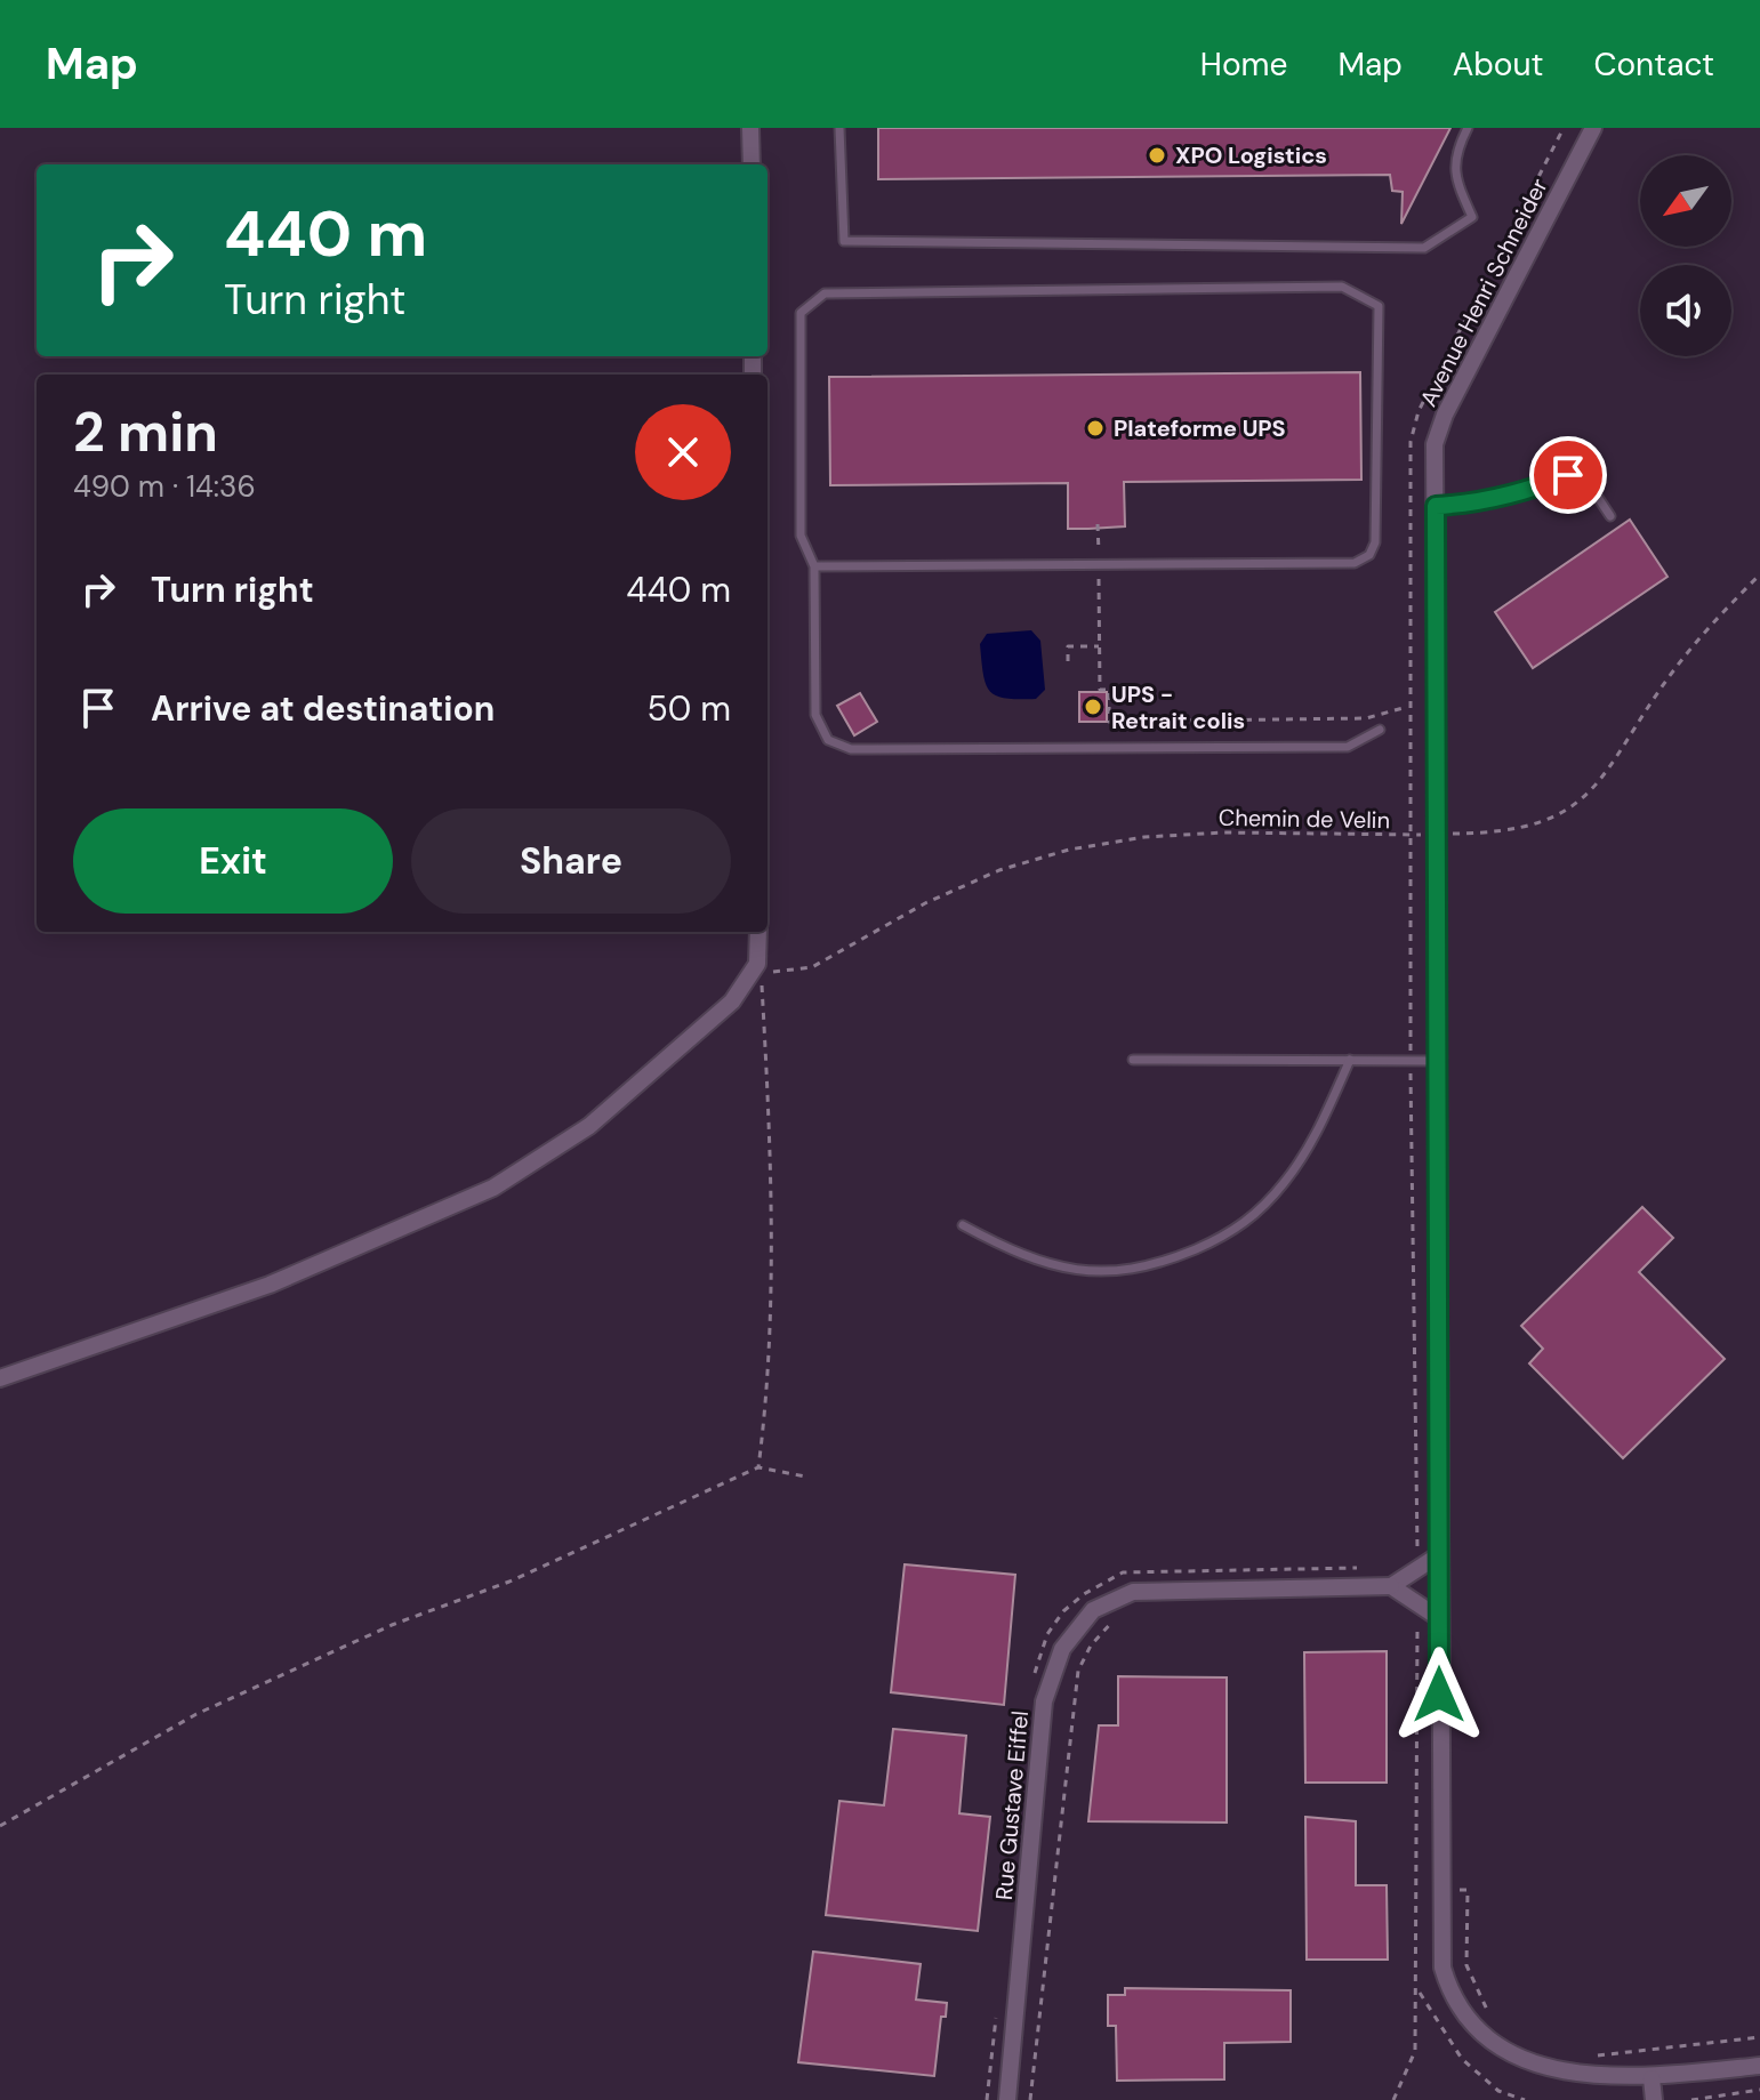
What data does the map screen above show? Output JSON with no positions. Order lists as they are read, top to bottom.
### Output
{
  "streets": {
    "street": ["Avenue Henri Schneider", "Rue Gustave Eiffel"],
    "path": ["Chemin de Velin"]
  },
  "crossings": [
    ["Avenue Henri Schneider", "Chemin de Velin"]
  ],
  "places": ["XPO Logistics", "Plateforme UPS", "UPS - Retrait colis"],
  "north": "bottom left",
  "page": {
    "header": "Map",
    "nav": [
      "Home",
      "Map",
      "About",
      "Contact"
    ],
    "turn": ["440 m", "Turn right"],
    "heading": ["2 min", "490 m · 14:36"],
    "list": [
      {
        "name": "Turn right",
        "value": "440 m"
      },
      {
        "name": "Arrive at destination",
        "value": "50 m"
      }
    ],
    "buttons": ["Exit", "Share"]
  }
}
